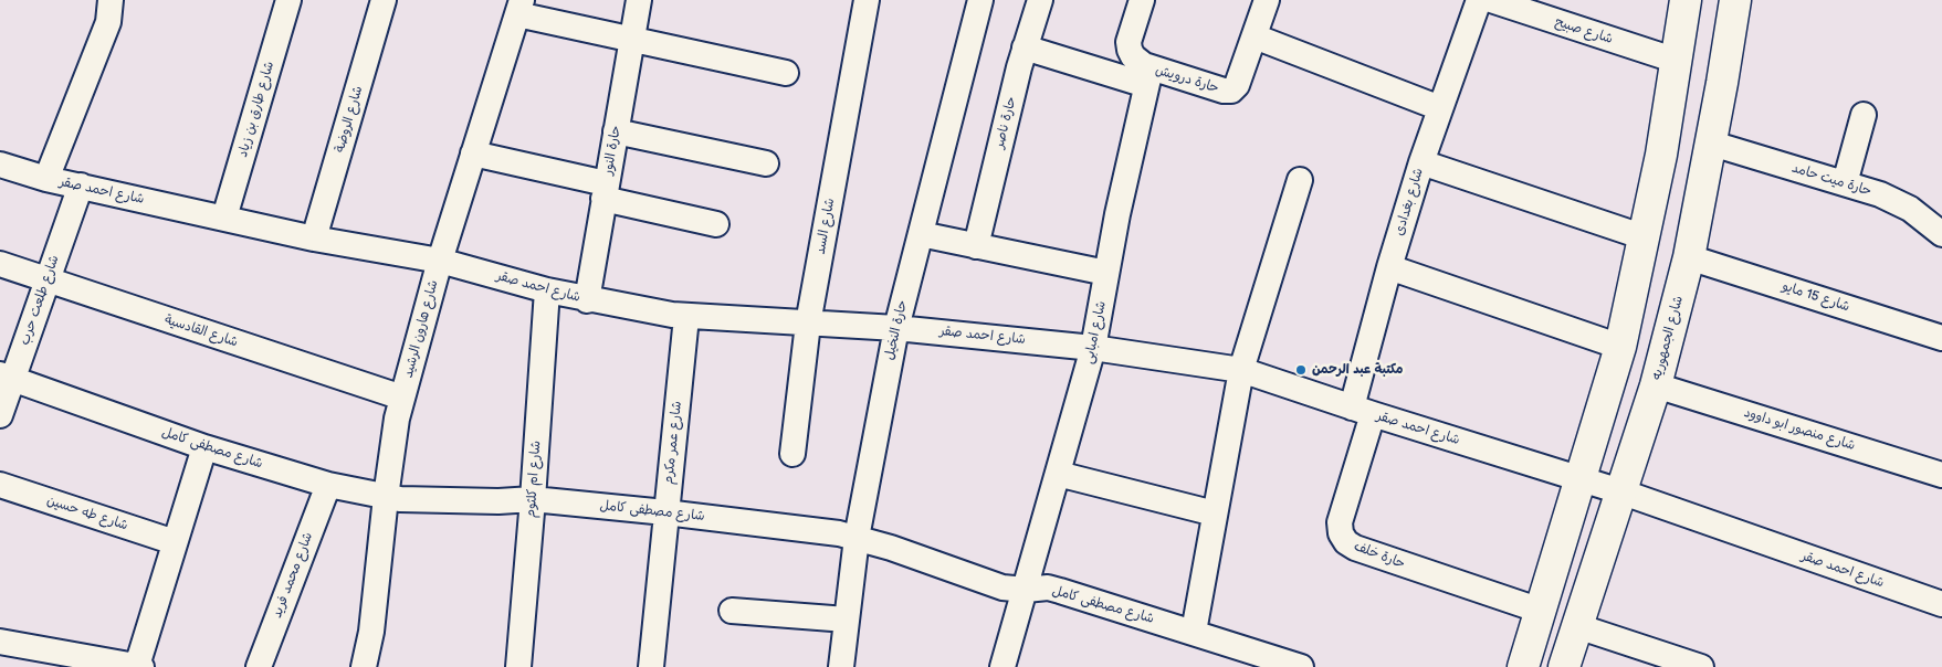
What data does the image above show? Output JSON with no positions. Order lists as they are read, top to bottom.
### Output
{
  "streets": {
    "main road": ["شارع الجمهوريه"],
    "street": [
      "شارع صبيح",
      "حارة درويش",
      "شارع طارق بن زياد",
      "شارع الروضة",
      "حارة ناصر",
      "حارة النور",
      "حارة ميت حامد",
      "شارع احمد صقر",
      "شارع بغدادى",
      "شارع السد",
      "شارع 15 مايو",
      "شارع طلعت حرب",
      "شارع هارون الرشيد",
      "حارة النخيل",
      "شارع القادسية",
      "شارع امبابى",
      "شارع منصور ابو داوود",
      "شارع عمر مكرم",
      "شارع مصطفى كامل",
      "شارع ام كلثوم",
      "شارع طه حسين",
      "حارة خلف",
      "شارع محمد فريد"
    ]
  },
  "crossings": [
    ["حارة درويش", "شارع امبابى"],
    ["شارع طارق بن زياد", "شارع احمد صقر"],
    ["شارع الروضة", "شارع احمد صقر"],
    ["حارة النور", "شارع احمد صقر"],
    ["حارة ميت حامد", "شارع الجمهوريه"],
    ["شارع احمد صقر", "شارع بغدادى"],
    ["شارع احمد صقر", "شارع السد"],
    ["شارع احمد صقر", "شارع طلعت حرب"],
    ["شارع احمد صقر", "شارع هارون الرشيد"],
    ["شارع احمد صقر", "حارة النخيل"],
    ["شارع احمد صقر", "شارع امبابى"],
    ["شارع احمد صقر", "شارع الجمهوريه"],
    ["شارع احمد صقر", "شارع عمر مكرم"],
    ["شارع احمد صقر", "شارع ام كلثوم"],
    ["شارع احمد صقر", "حارة خلف"],
    ["شارع بغدادى", "حارة خلف"],
    ["شارع 15 مايو", "شارع الجمهوريه"],
    ["شارع طلعت حرب", "شارع القادسية"],
    ["شارع طلعت حرب", "شارع مصطفى كامل"],
    ["شارع هارون الرشيد", "شارع القادسية"],
    ["شارع هارون الرشيد", "شارع مصطفى كامل"],
    ["حارة النخيل", "شارع مصطفى كامل"],
    ["شارع امبابى", "شارع مصطفى كامل"],
    ["شارع الجمهوريه", "شارع منصور ابو داوود"],
    ["شارع عمر مكرم", "شارع مصطفى كامل"],
    ["شارع مصطفى كامل", "شارع ام كلثوم"],
    ["شارع مصطفى كامل", "شارع محمد فريد"]
  ],
  "places": ["مكتبة عبد الرحمن"]
}
